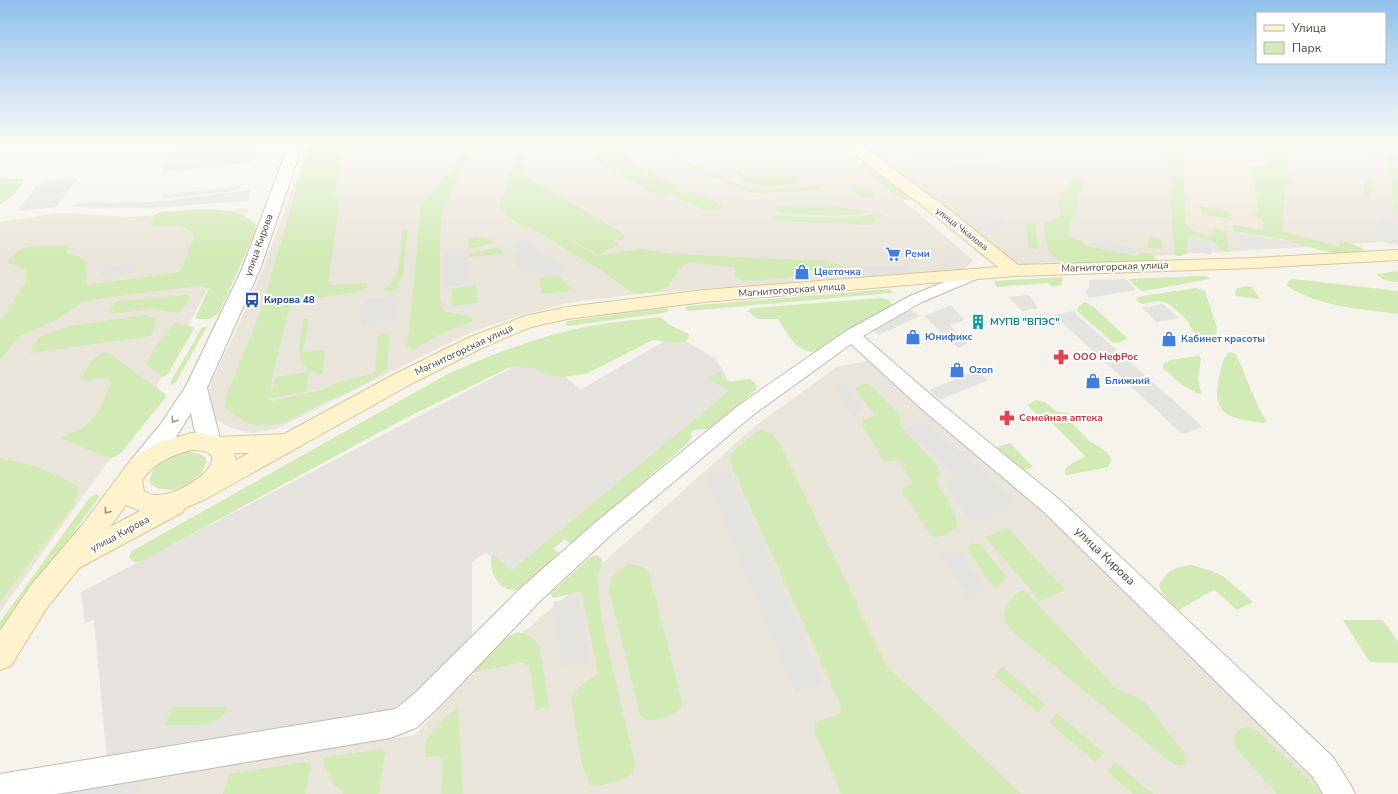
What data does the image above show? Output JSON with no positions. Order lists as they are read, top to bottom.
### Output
{
  "streets": {
    "main road": ["улица Чкалова", "улица Кирова", "Магнитогорская улица"]
  },
  "crossings": [
    ["улица Чкалова", "Магнитогорская улица"],
    ["улица Кирова", "Магнитогорская улица"]
  ],
  "places": {
    "supermarket": ["Реми"],
    "shop": [
      "Цветочка",
      "Юнификс",
      "Кабинет красоты",
      "Ozon",
      "Ближний"
    ],
    "bus stop": ["Кирова 48"],
    "building": ["МУПВ \"ВПЭС\""],
    "pharmacy": ["ООО НефРос", "Семейная аптека"]
  },
  "legend": ["Улица", "Парк"]
}
